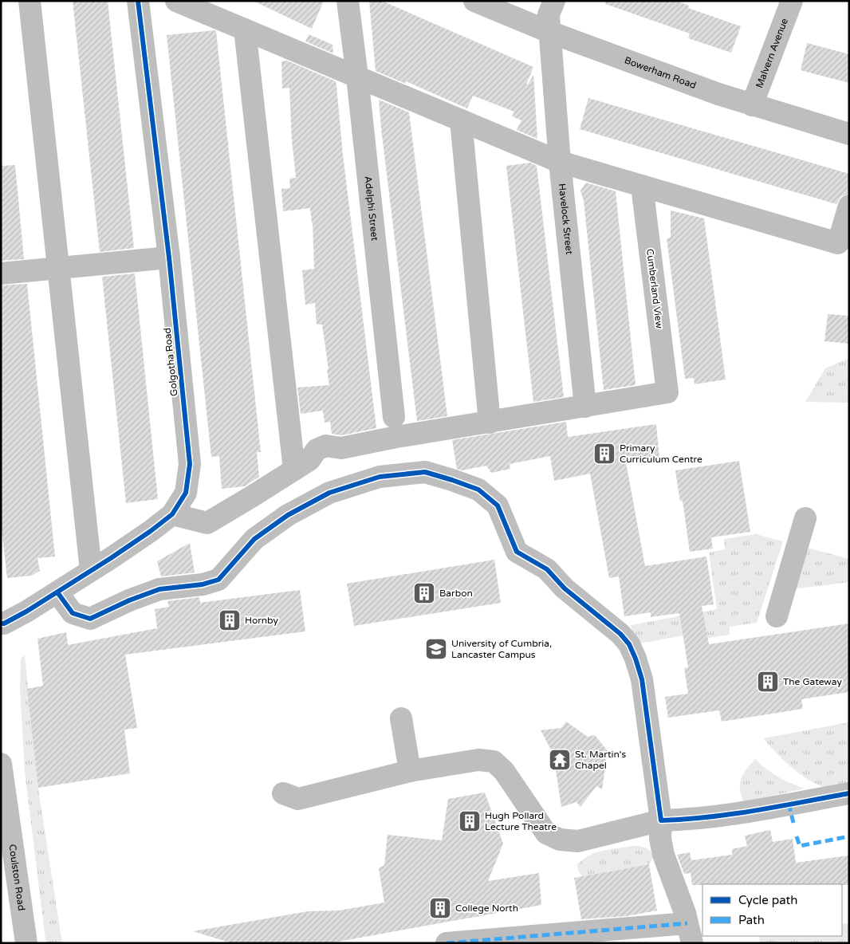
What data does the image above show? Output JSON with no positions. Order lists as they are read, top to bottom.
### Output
{
  "streets": {
    "street": [
      "Malvern Avenue",
      "Bowerham Road",
      "Adelphi Street",
      "Havelock Street",
      "Cumberland View",
      "Golgotha Road",
      "Coulston Road"
    ]
  },
  "crossings": [
    ["Malvern Avenue", "Bowerham Road"],
    ["Bowerham Road", "Havelock Street"],
    ["Havelock Street", "Cumberland View"]
  ],
  "places": {
    "building": [
      "Primary Curriculum Centre",
      "Barbon",
      "Hornby",
      "The Gateway",
      "Hugh Pollard Lecture Theatre",
      "College North"
    ],
    "school or university": ["University of Cumbria, Lancaster Campus"],
    "temple": ["St. Martin's Chapel"]
  },
  "legend": ["Cycle path", "Path"]
}
